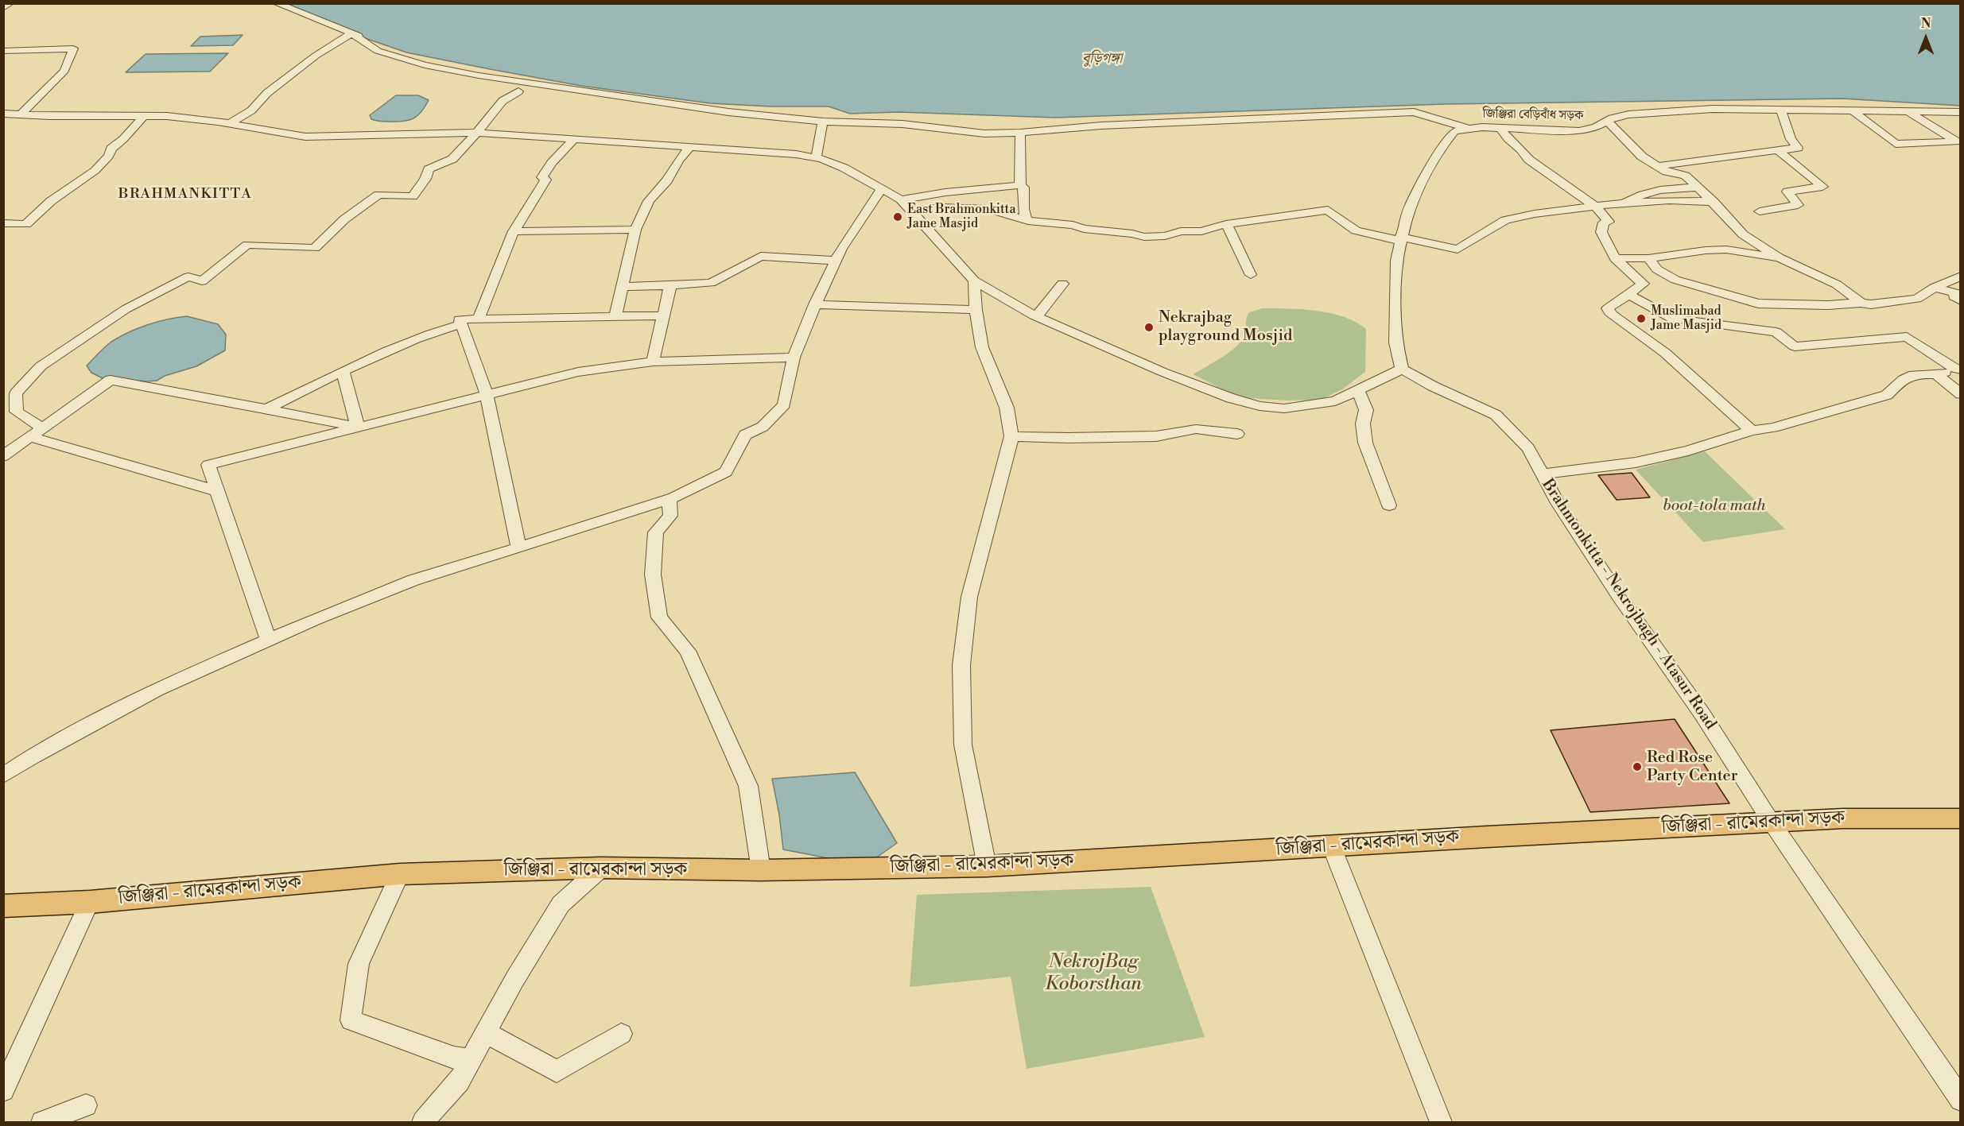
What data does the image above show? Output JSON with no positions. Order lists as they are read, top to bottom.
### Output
{
  "streets": {
    "main road": ["জিঞ্জিরা - রামেরকান্দা সড়ক"],
    "street": ["জিঞ্জিরা বেড়িবাঁধ সড়ক", "Brahmonkitta - Nekrojbagh - Atasur Road"]
  },
  "crossings": [
    ["জিঞ্জিরা বেড়িবাঁধ সড়ক", "Brahmonkitta - Nekrojbagh - Atasur Road"],
    ["Brahmonkitta - Nekrojbagh - Atasur Road", "জিঞ্জিরা - রামেরকান্দা সড়ক"]
  ],
  "districts": ["BRAHMANKITTA"],
  "water": ["বুড়িগঙ্গা"],
  "parks": ["boot-tola math", "NekrojBag Koborsthan"],
  "places": [
    "East Brahmonkitta Jame Masjid",
    "Muslimabad Jame Masjid",
    "Nekrajbag playground Mosjid",
    "Red Rose Party Center"
  ],
  "north": "top"
}
